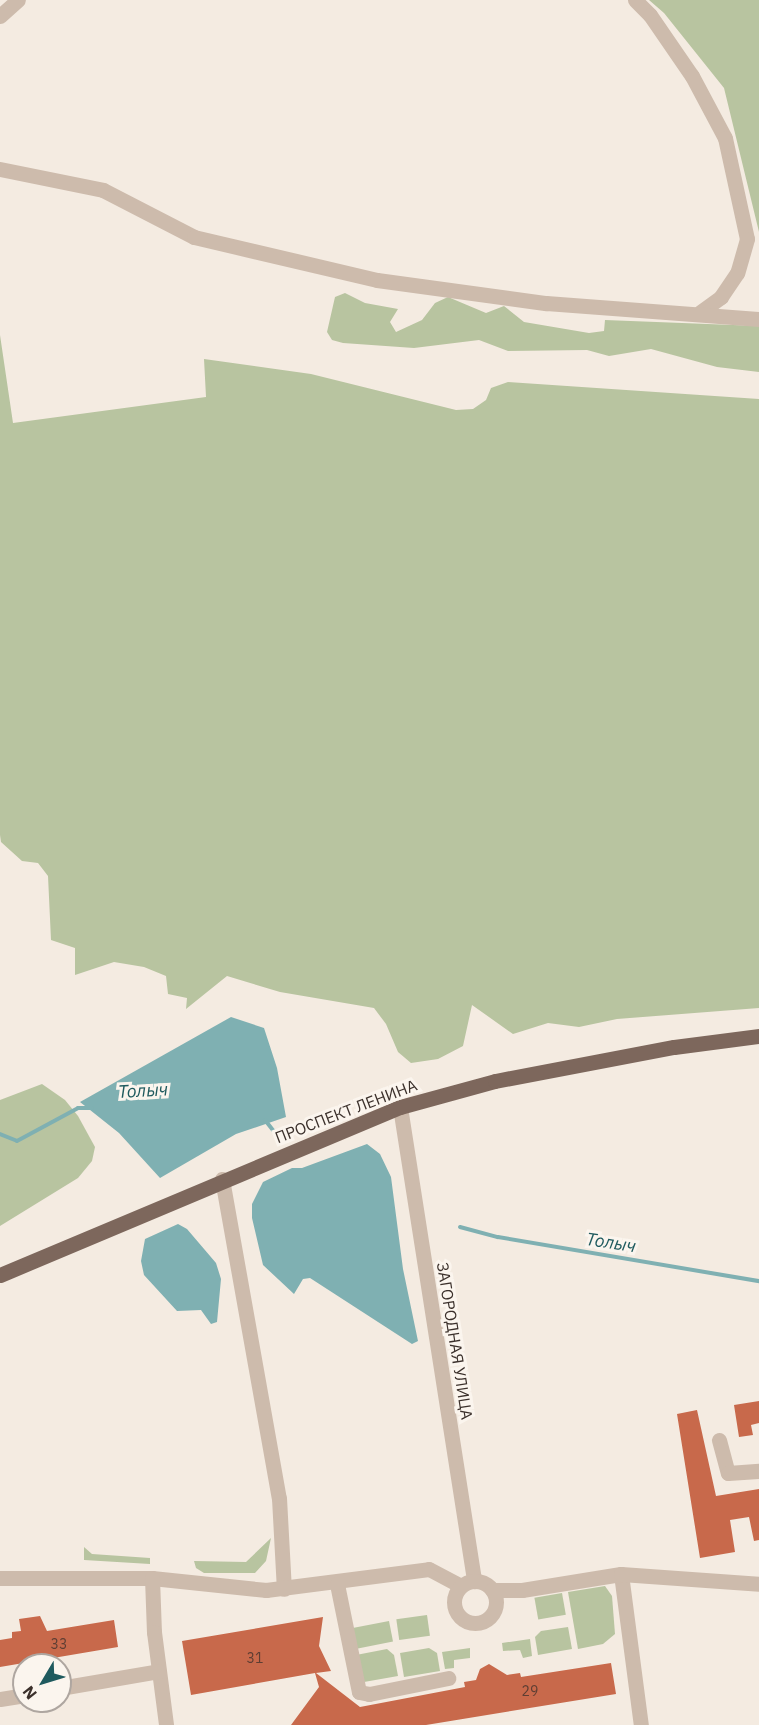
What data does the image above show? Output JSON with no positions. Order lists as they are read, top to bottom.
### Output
{
  "streets": {
    "main road": ["ПРОСПЕКТ ЛЕНИНА"],
    "street": ["ЗАГОРОДНАЯ УЛИЦА"]
  },
  "crossings": [
    ["ПРОСПЕКТ ЛЕНИНА", "ЗАГОРОДНАЯ УЛИЦА"]
  ],
  "water": ["Толыч"],
  "house_numbers": ["33", "31", "29"],
  "north": "bottom left"
}
